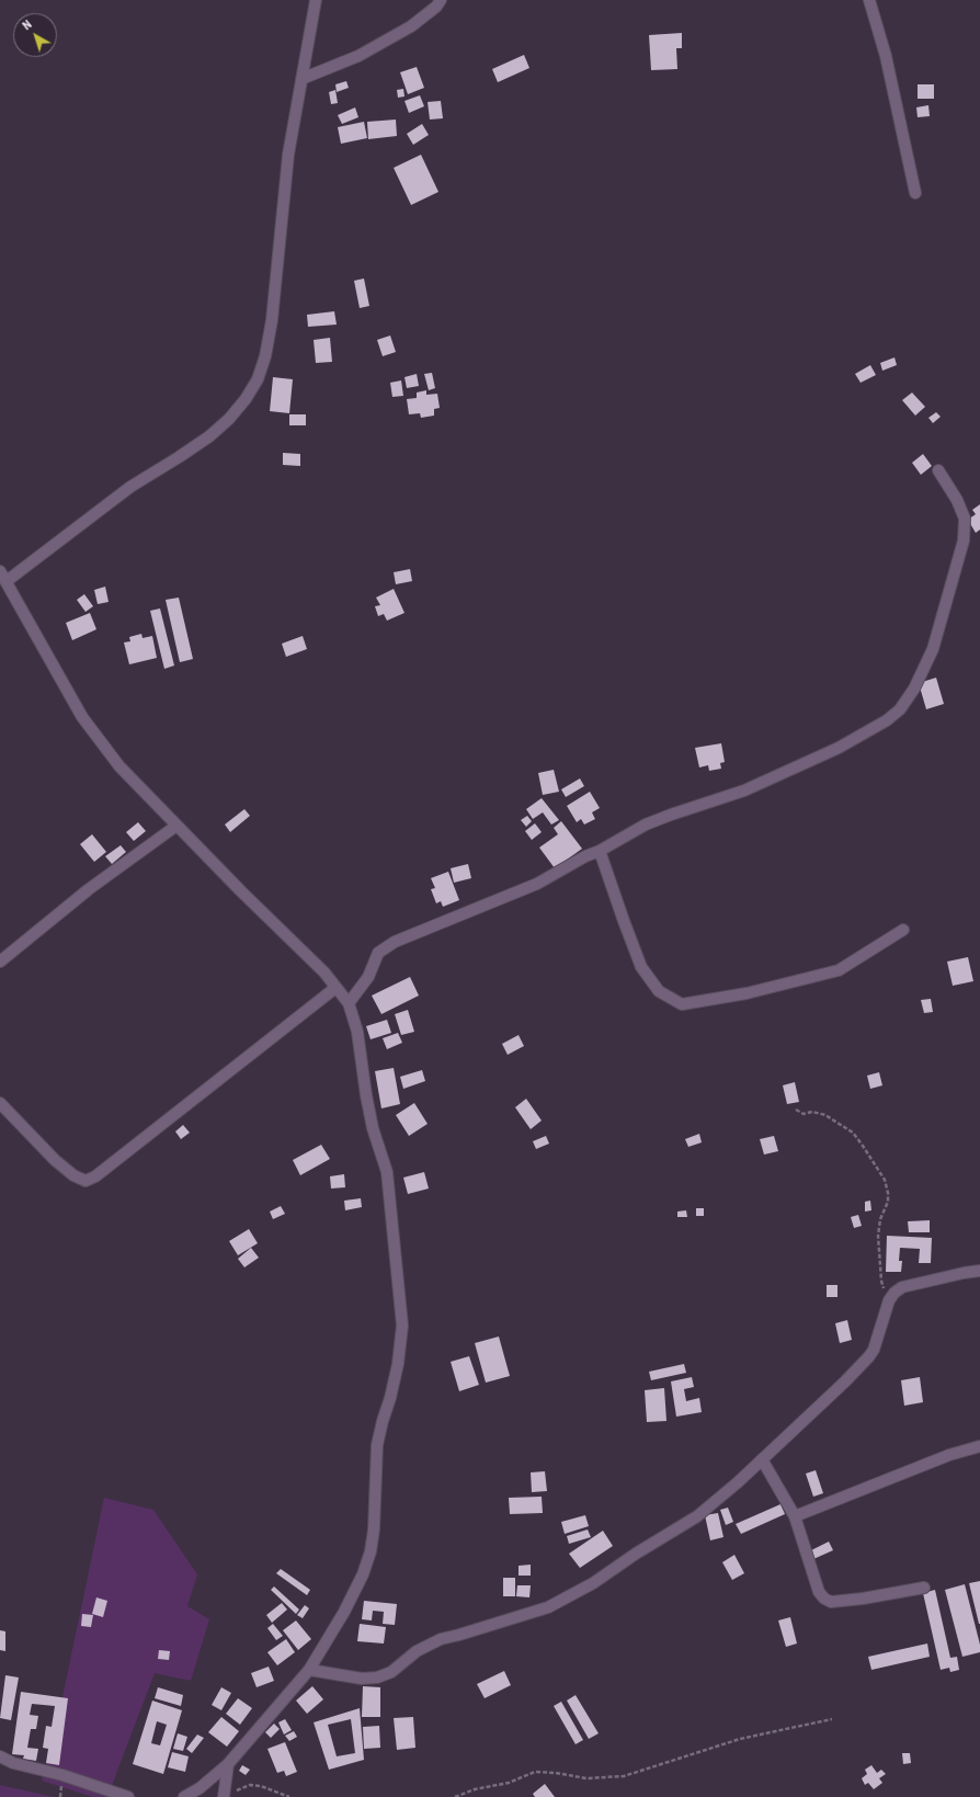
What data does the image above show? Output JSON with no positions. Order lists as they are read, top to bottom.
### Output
{
  "north": "top left"
}
